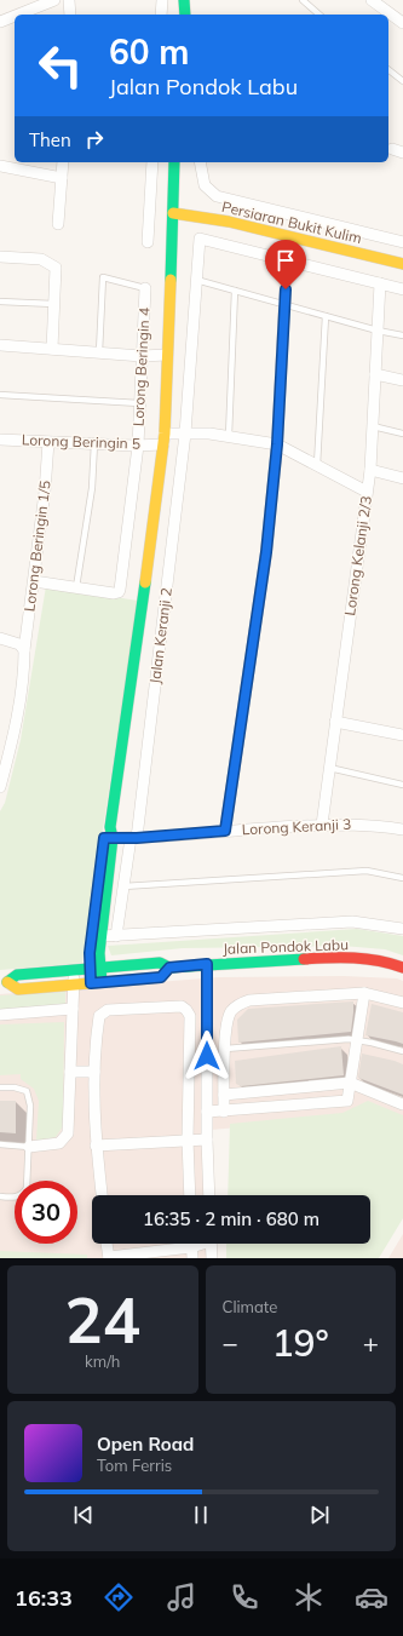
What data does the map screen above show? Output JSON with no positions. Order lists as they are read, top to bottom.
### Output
{
  "streets": {
    "street": [
      "Persiaran Bukit Kulim",
      "Lorong Beringin 4",
      "Lorong Beringin 5",
      "Lorong Beringin 1/5",
      "Lorong Kelanji 2/3",
      "Jalan Keranji 2",
      "Lorong Keranji 3",
      "Jalan Pondok Labu"
    ]
  },
  "crossings": [
    ["Lorong Beringin 4", "Lorong Beringin 5"],
    ["Lorong Beringin 5", "Lorong Beringin 1/5"],
    ["Lorong Beringin 5", "Lorong Kelanji 2/3"],
    ["Lorong Beringin 5", "Jalan Keranji 2"],
    ["Lorong Kelanji 2/3", "Lorong Keranji 3"],
    ["Jalan Keranji 2", "Lorong Keranji 3"]
  ],
  "page": {
    "turn": ["60 m", "Jalan Pondok Labu"],
    "then": "Then",
    "limit": "30",
    "trip": "16:35 · 2 min · 680 m",
    "tile": [
      ["24", "km/h"],
      "Climate"
    ],
    "heat": ["−", "19°", "+"],
    "song": ["Open Road", "Tom Ferris"],
    "tabs": "16:33"
  }
}
